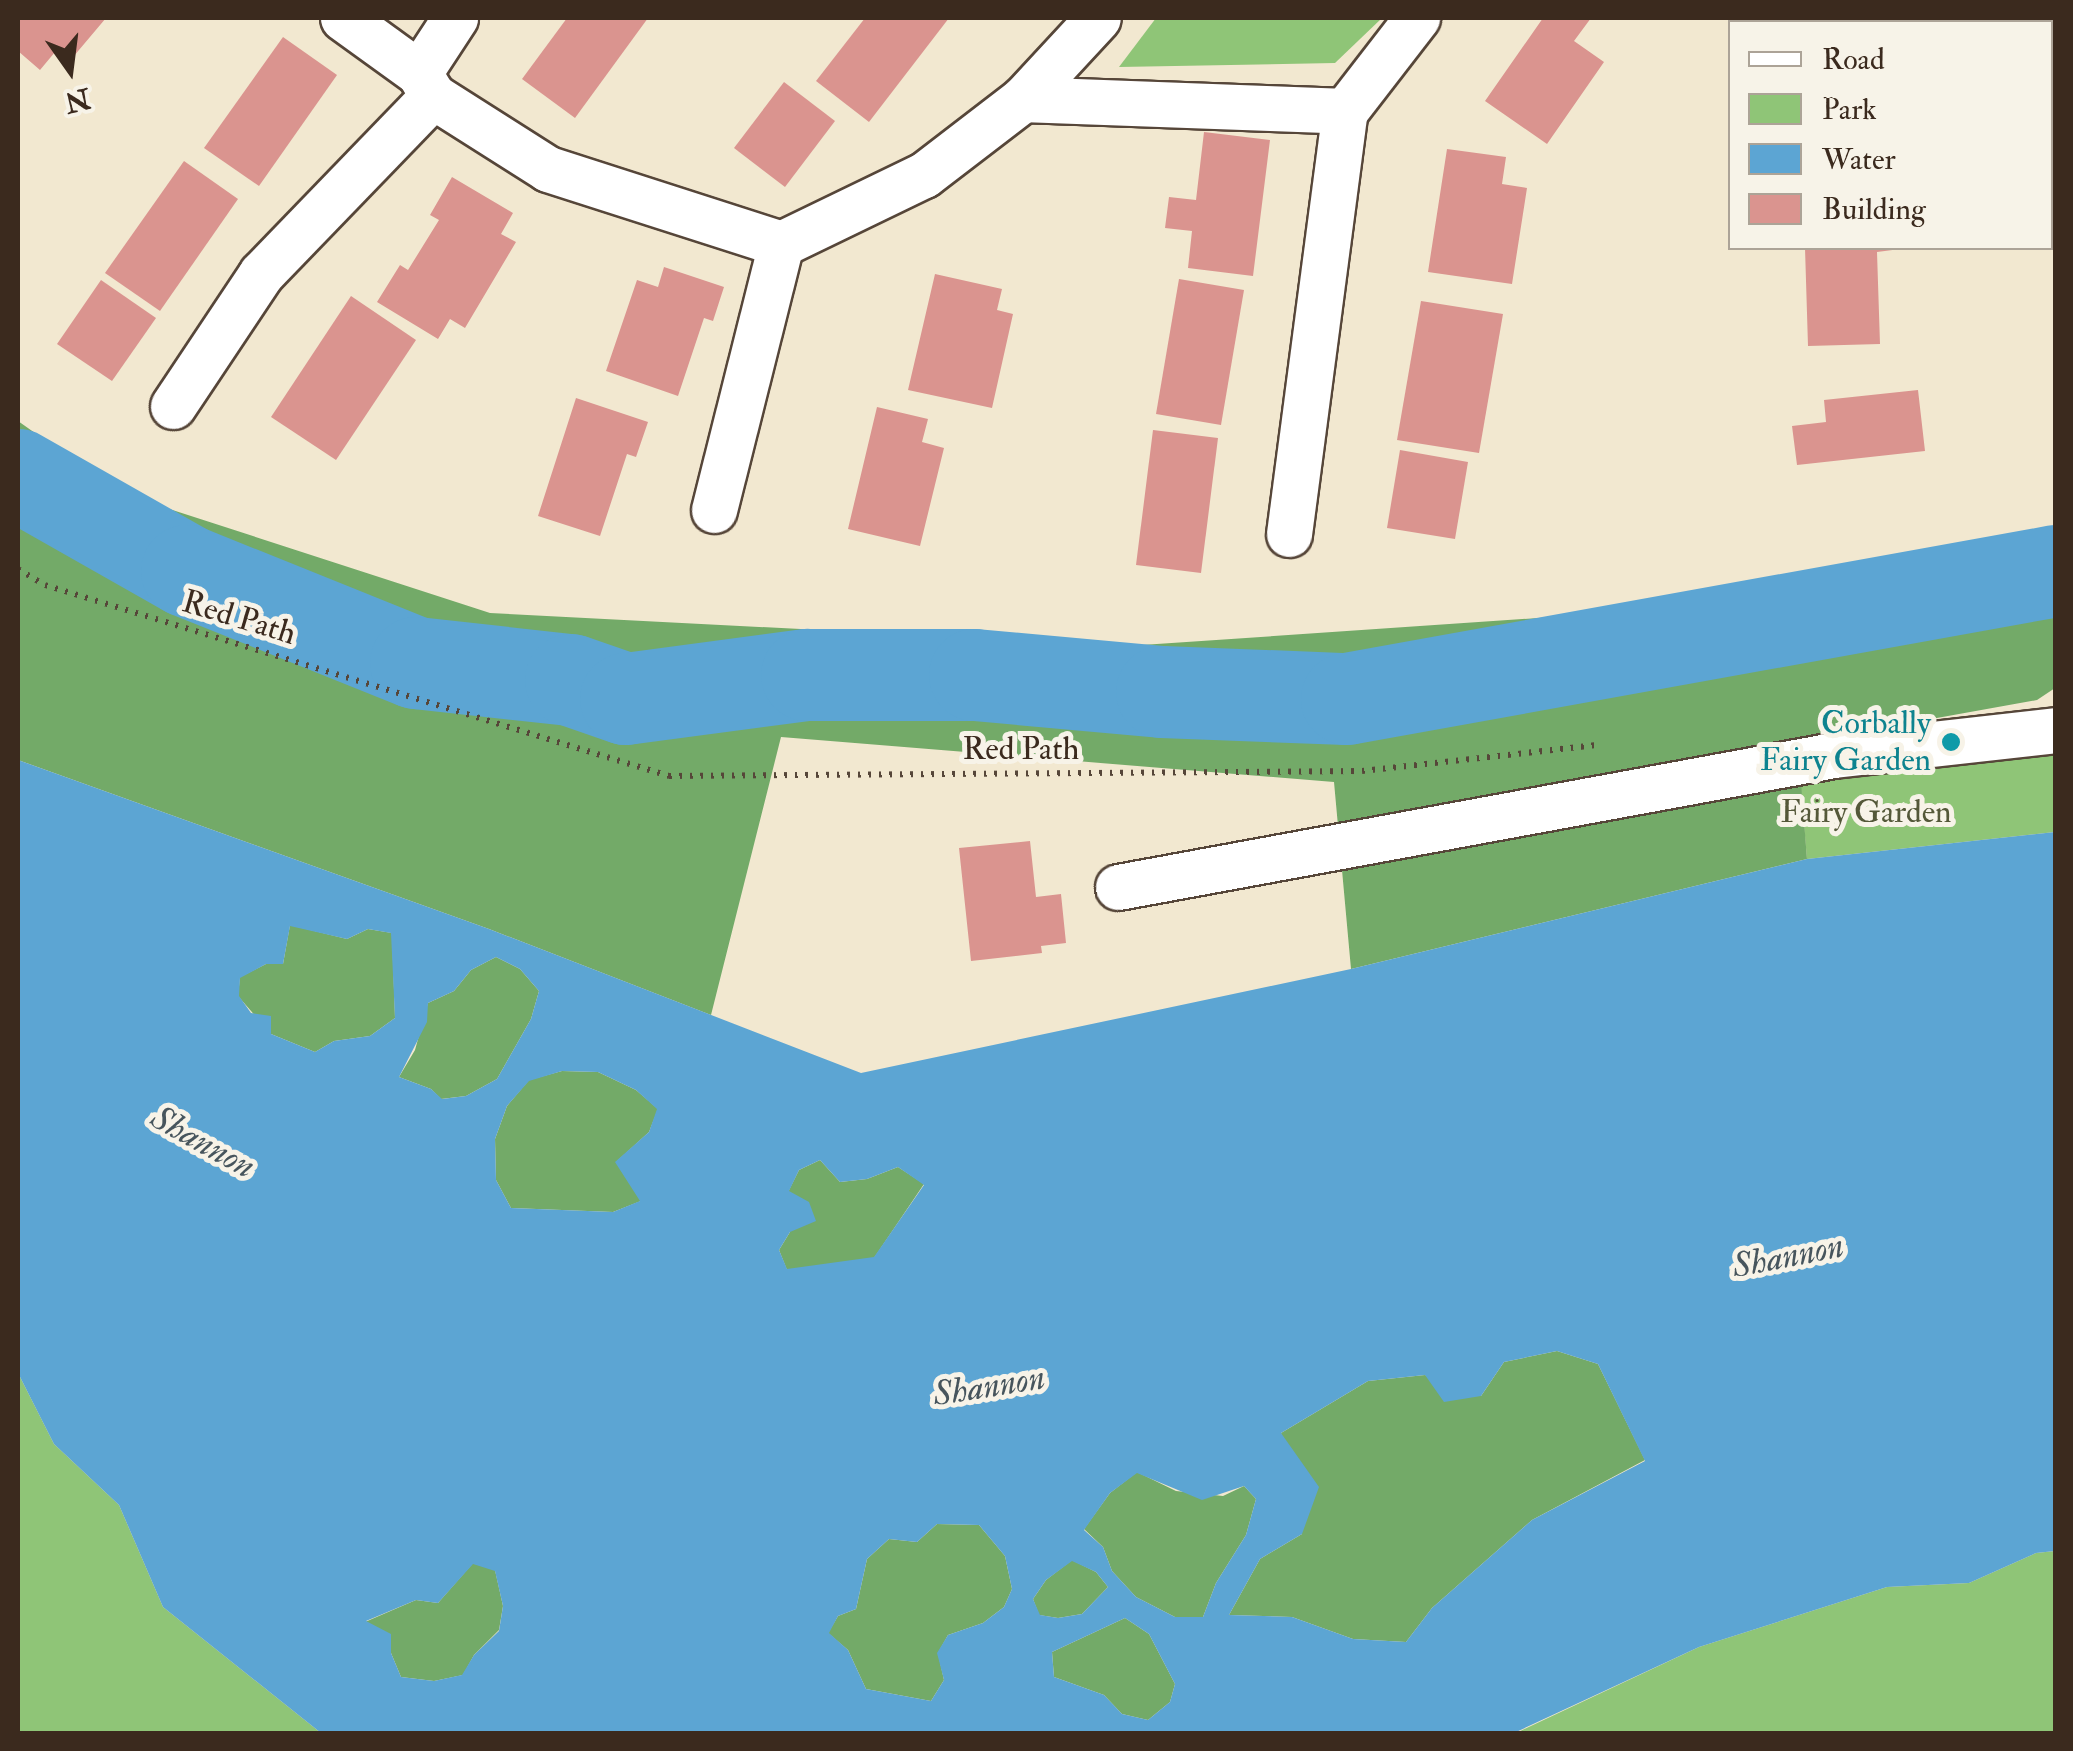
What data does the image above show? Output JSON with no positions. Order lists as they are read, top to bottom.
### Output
{
  "streets": {
    "path": ["Red Path"]
  },
  "water": ["Shannon"],
  "parks": ["Fairy Garden"],
  "places": ["Corbally Fairy Garden"],
  "legend": [
    "Road",
    "Park",
    "Water",
    "Building"
  ],
  "north": "bottom"
}
